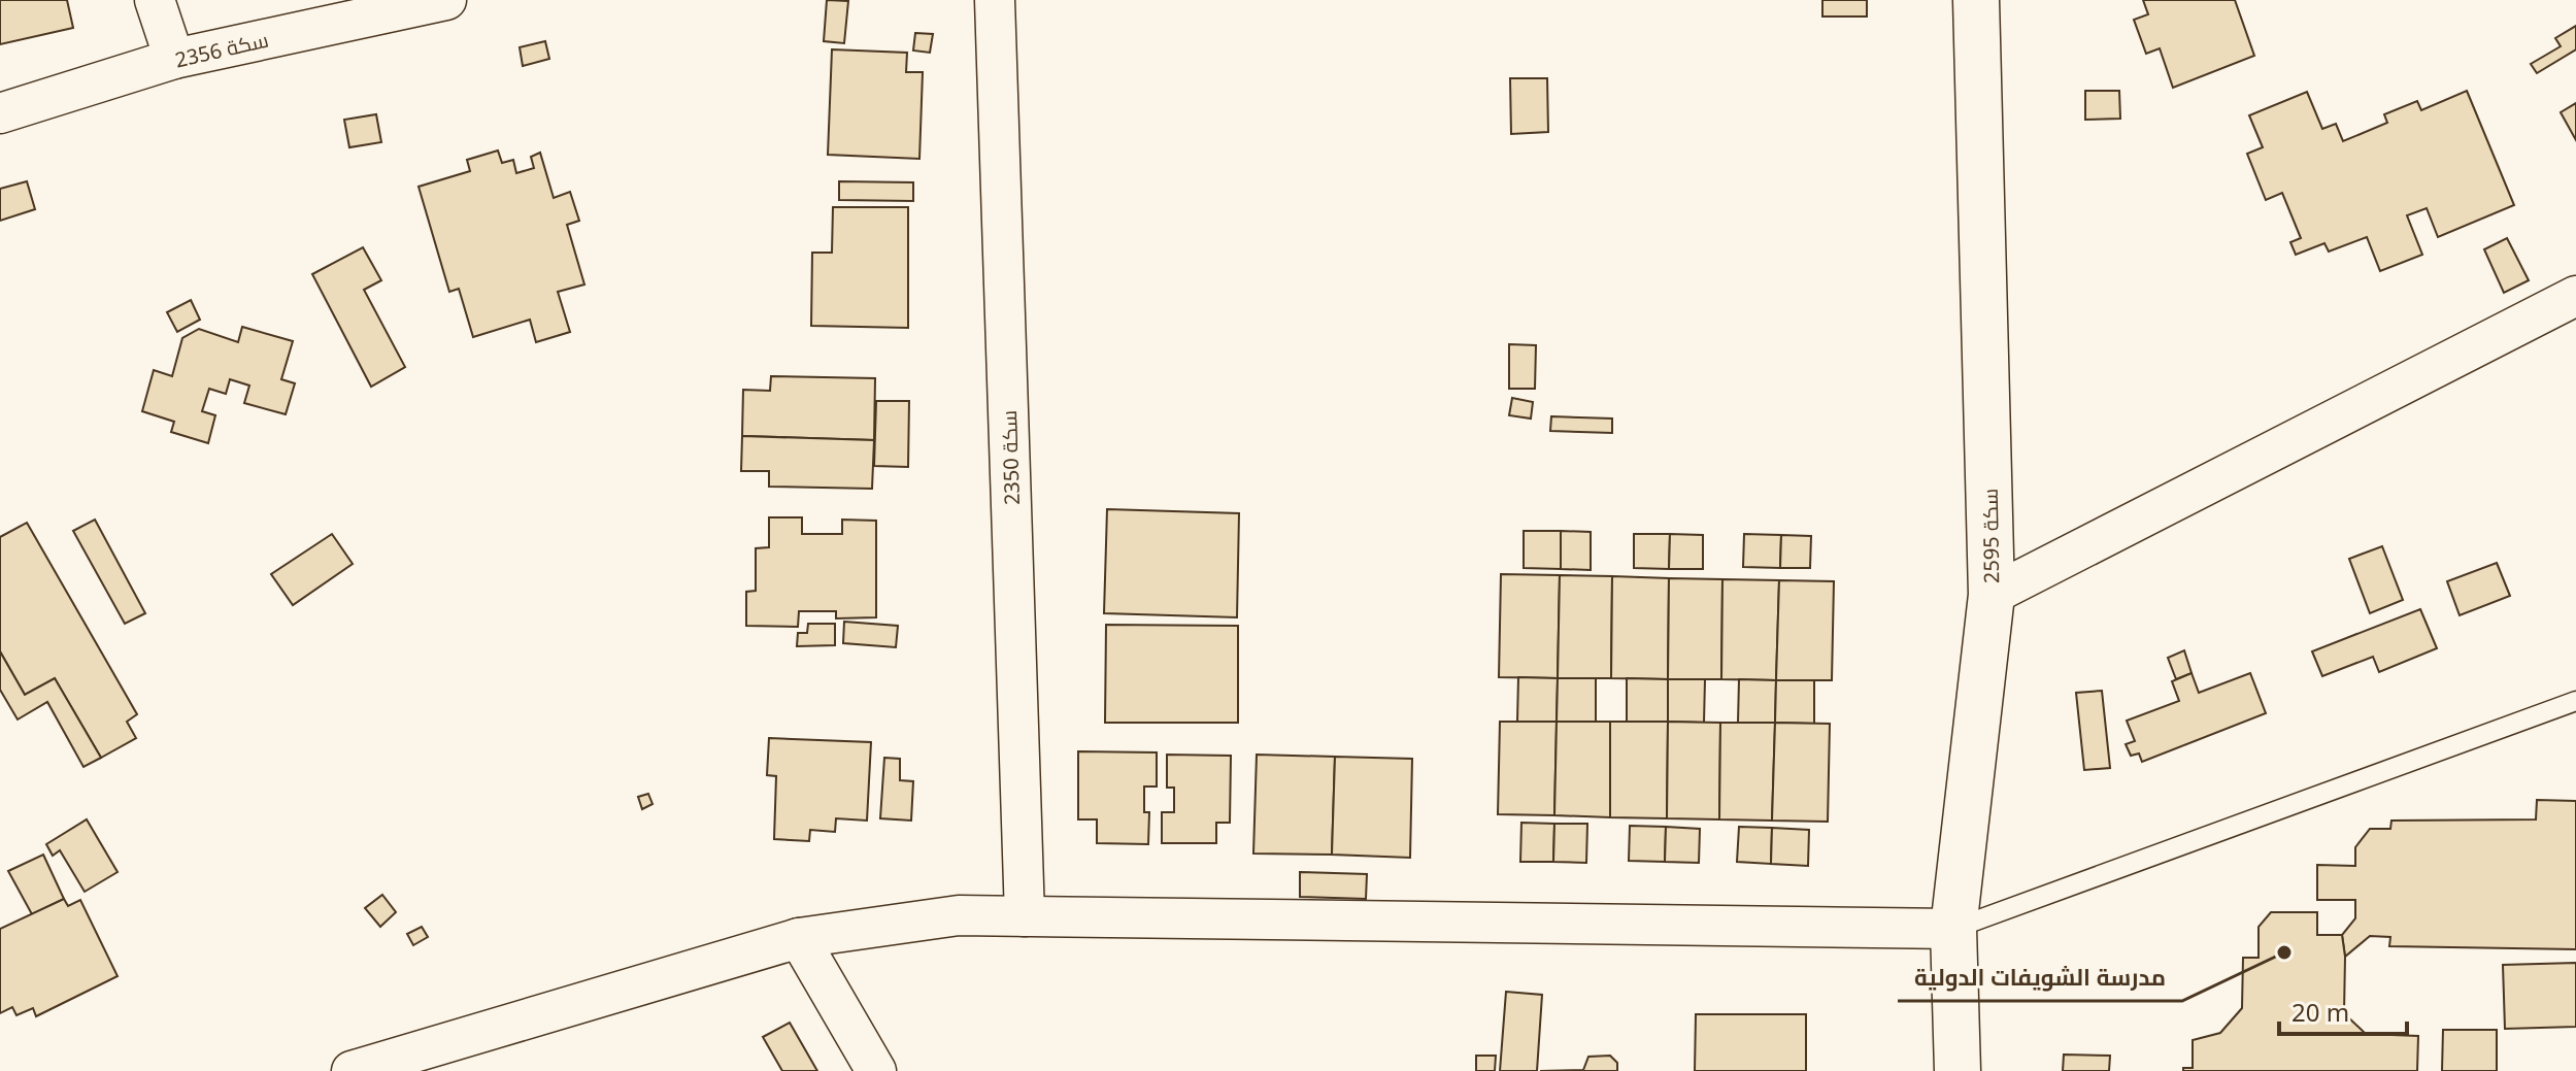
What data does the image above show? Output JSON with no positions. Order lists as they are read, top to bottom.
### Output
{
  "streets": {
    "street": ["سكة 2356", "سكة 2350", "سكة 2595"]
  },
  "places": ["مدرسة الشويفات الدولية"],
  "scale_bar": "20 m"
}
